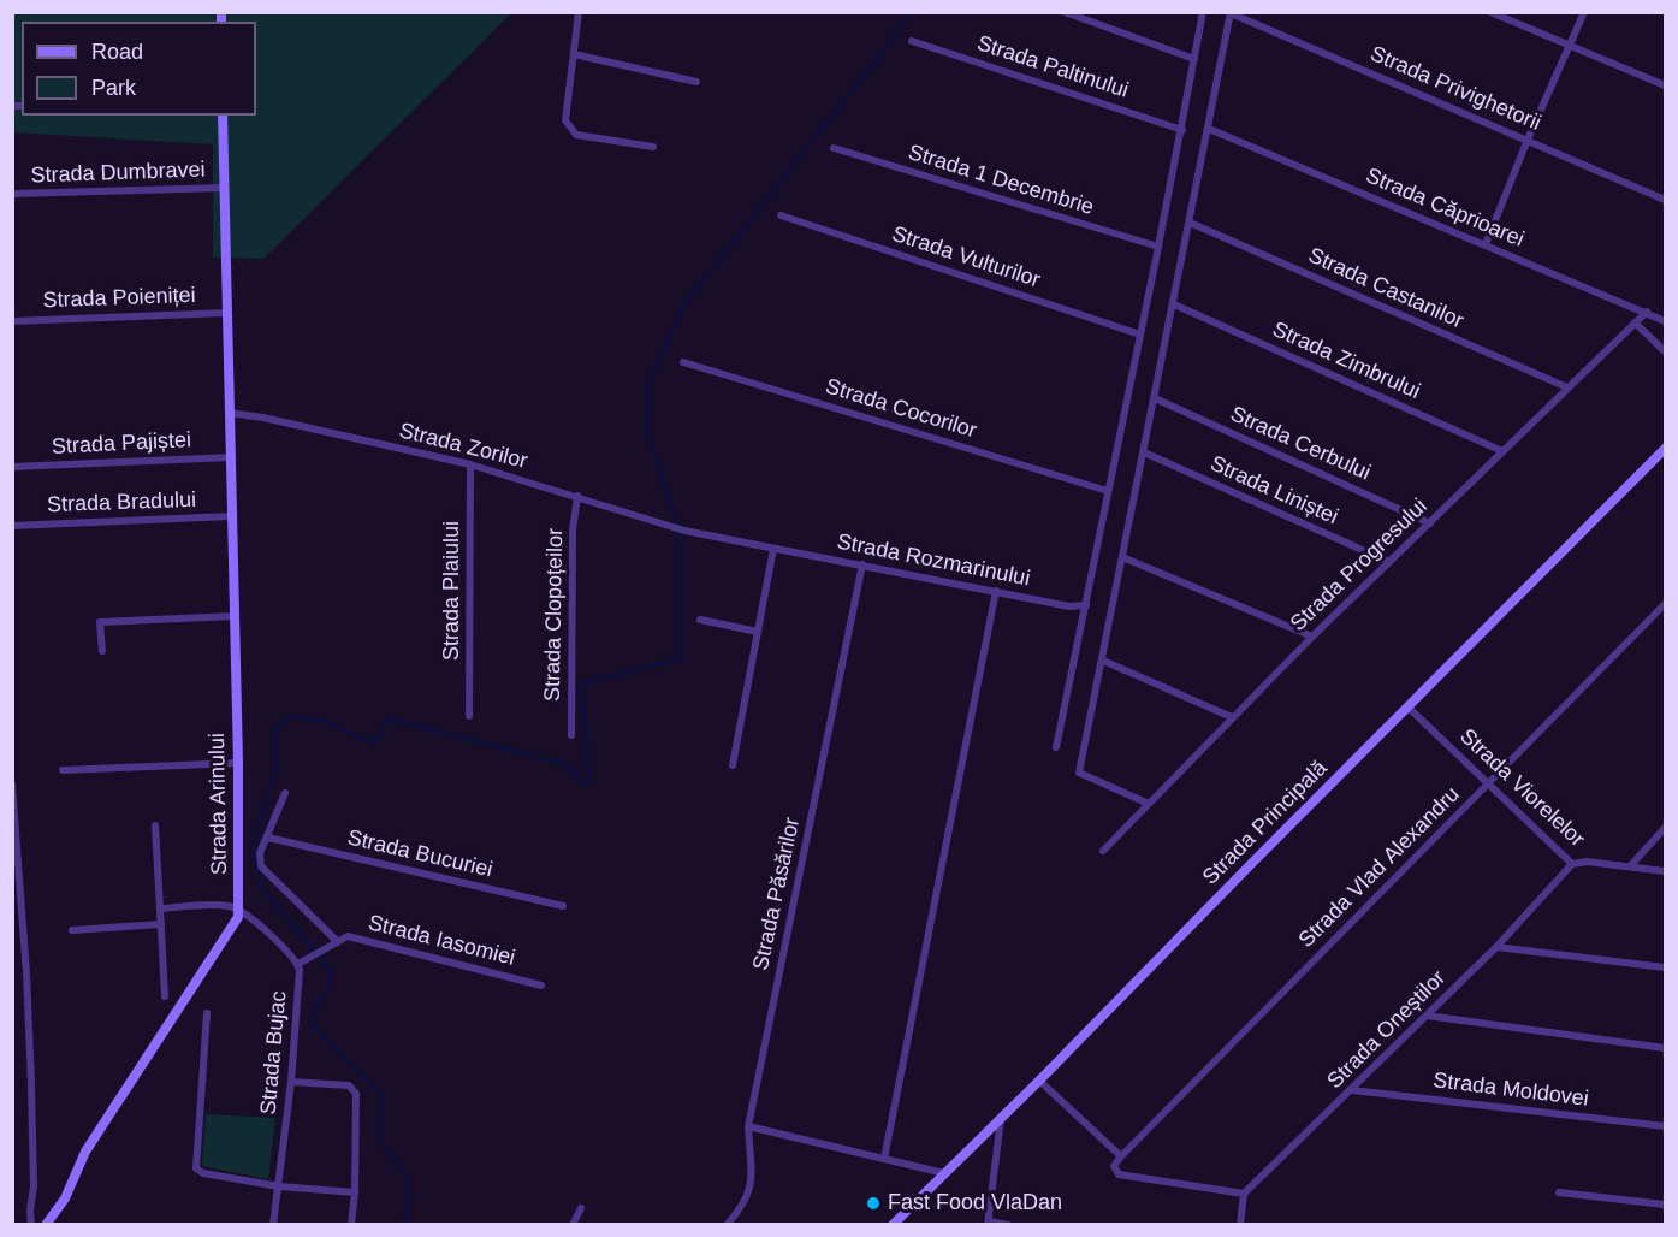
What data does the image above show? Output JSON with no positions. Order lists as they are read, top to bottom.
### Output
{
  "streets": {
    "street": [
      "Strada Paltinului",
      "Strada Privighetorii",
      "Strada Dumbravei",
      "Strada 1 Decembrie",
      "Strada Căprioarei",
      "Strada Vulturilor",
      "Strada Castanilor",
      "Strada Poieniței",
      "Strada Zimbrului",
      "Strada Cocorilor",
      "Strada Pajiștei",
      "Strada Cerbului",
      "Strada Zorilor",
      "Strada Liniștei",
      "Strada Bradului",
      "Strada Rozmarinului",
      "Strada Progresului",
      "Strada Plaiului",
      "Strada Clopoțeilor",
      "Strada Viorelelor",
      "Strada Arinului",
      "Strada Principală",
      "Strada Bucuriei",
      "Strada Vlad Alexandru",
      "Strada Păsărilor",
      "Strada Iasomiei",
      "Strada Oneștilor",
      "Strada Bujac",
      "Strada Moldovei"
    ]
  },
  "crossings": [
    ["Strada Dumbravei", "Strada Arinului"],
    ["Strada Căprioarei", "Strada Progresului"],
    ["Strada Castanilor", "Strada Progresului"],
    ["Strada Poieniței", "Strada Arinului"],
    ["Strada Zimbrului", "Strada Progresului"],
    ["Strada Pajiștei", "Strada Arinului"],
    ["Strada Cerbului", "Strada Progresului"],
    ["Strada Zorilor", "Strada Rozmarinului"],
    ["Strada Zorilor", "Strada Plaiului"],
    ["Strada Zorilor", "Strada Clopoțeilor"],
    ["Strada Zorilor", "Strada Arinului"],
    ["Strada Liniștei", "Strada Progresului"],
    ["Strada Bradului", "Strada Arinului"],
    ["Strada Rozmarinului", "Strada Păsărilor"],
    ["Strada Viorelelor", "Strada Principală"],
    ["Strada Viorelelor", "Strada Vlad Alexandru"],
    ["Strada Viorelelor", "Strada Oneștilor"],
    ["Strada Arinului", "Strada Bujac"],
    ["Strada Iasomiei", "Strada Bujac"],
    ["Strada Oneștilor", "Strada Moldovei"]
  ],
  "places": ["Fast Food VlaDan"],
  "legend": ["Road", "Park"]
}
